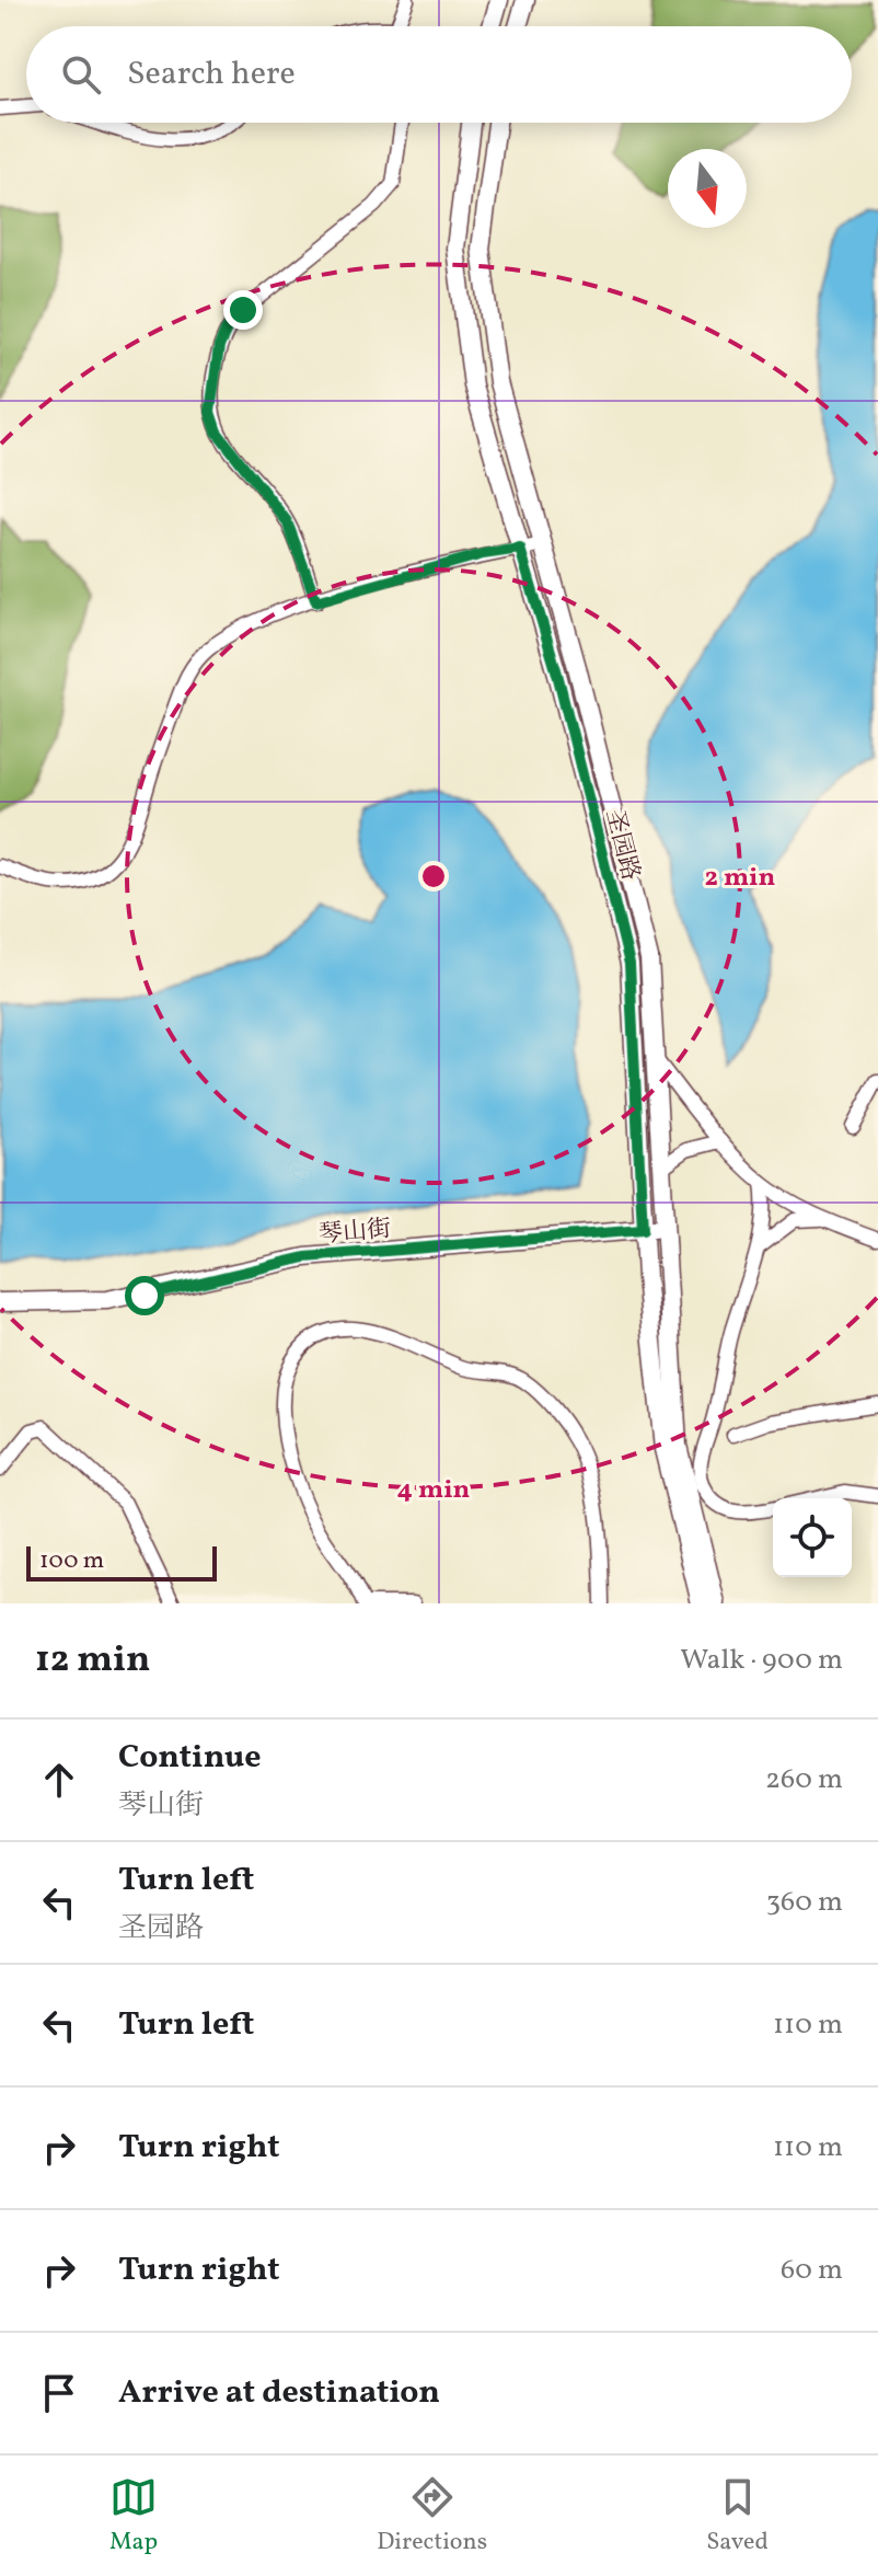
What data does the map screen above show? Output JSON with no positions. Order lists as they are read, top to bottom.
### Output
{
  "streets": {
    "street": ["圣园路", "琴山街"]
  },
  "crossings": [
    ["圣园路", "琴山街"]
  ],
  "scale_bar": "100 m",
  "north": "bottom",
  "page": {
    "search": "Search here",
    "scale": "100 m",
    "heading": ["12 min", "Walk · 900 m"],
    "list": [
      ["Continue", "琴山街", "260 m"],
      ["Turn left", "圣园路", "360 m"],
      ["Turn left", "110 m"],
      ["Turn right", "110 m"],
      ["Turn right", "60 m"],
      "Arrive at destination"
    ],
    "nav": ["Map", "Directions", "Saved"]
  },
  "rings": ["2 min", "4 min"]
}
